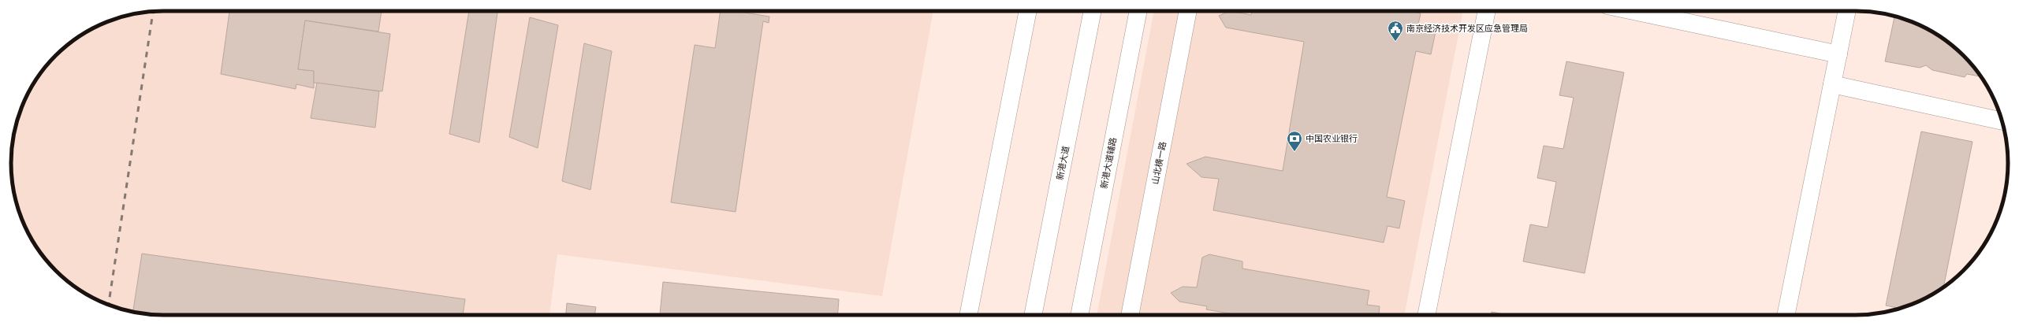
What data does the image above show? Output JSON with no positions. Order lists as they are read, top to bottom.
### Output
{
  "streets": {
    "street": ["新港大道", "新港大道辅路", "山北横一路"]
  },
  "places": {
    "public building": ["南京经济技术开发区应急管理局"],
    "bank": ["中国农业银行"]
  }
}
